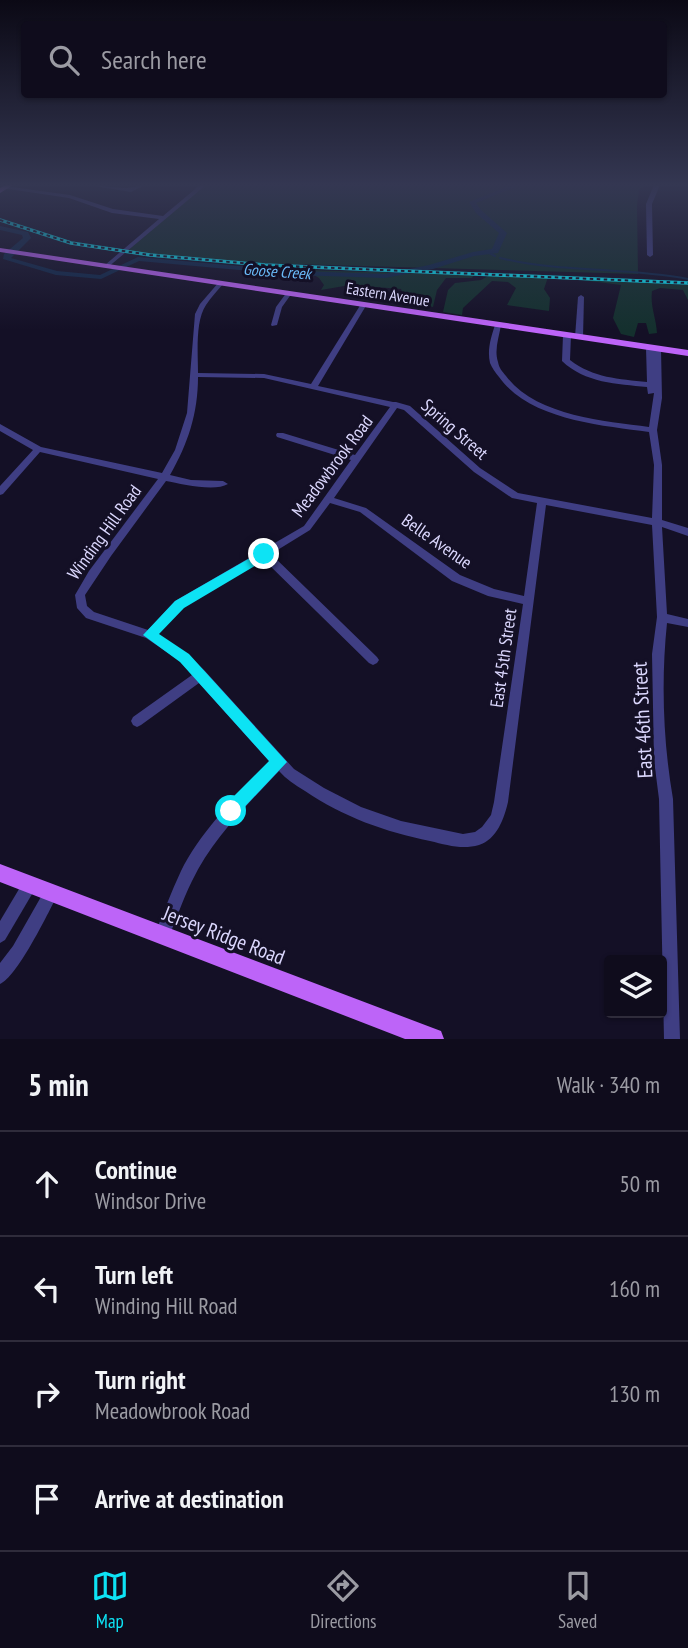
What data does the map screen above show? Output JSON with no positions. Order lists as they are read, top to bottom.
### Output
{
  "streets": {
    "main road": ["Eastern Avenue", "Jersey Ridge Road"],
    "street": [
      "Spring Street",
      "Meadowbrook Road",
      "Winding Hill Road",
      "Belle Avenue",
      "East 45th Street",
      "East 46th Street"
    ]
  },
  "crossings": [
    ["Eastern Avenue", "Winding Hill Road"],
    ["Eastern Avenue", "East 46th Street"],
    ["Spring Street", "Meadowbrook Road"],
    ["Spring Street", "Winding Hill Road"],
    ["Spring Street", "East 45th Street"],
    ["Spring Street", "East 46th Street"],
    ["Meadowbrook Road", "Winding Hill Road"],
    ["Meadowbrook Road", "Belle Avenue"],
    ["Winding Hill Road", "East 45th Street"],
    ["Belle Avenue", "East 45th Street"]
  ],
  "water": ["Goose Creek"],
  "page": {
    "search": "Search here",
    "heading": ["5 min", "Walk · 340 m"],
    "list": [
      ["Continue", "Windsor Drive", "50 m"],
      ["Turn left", "Winding Hill Road", "160 m"],
      ["Turn right", "Meadowbrook Road", "130 m"],
      "Arrive at destination"
    ],
    "nav": ["Map", "Directions", "Saved"]
  }
}
